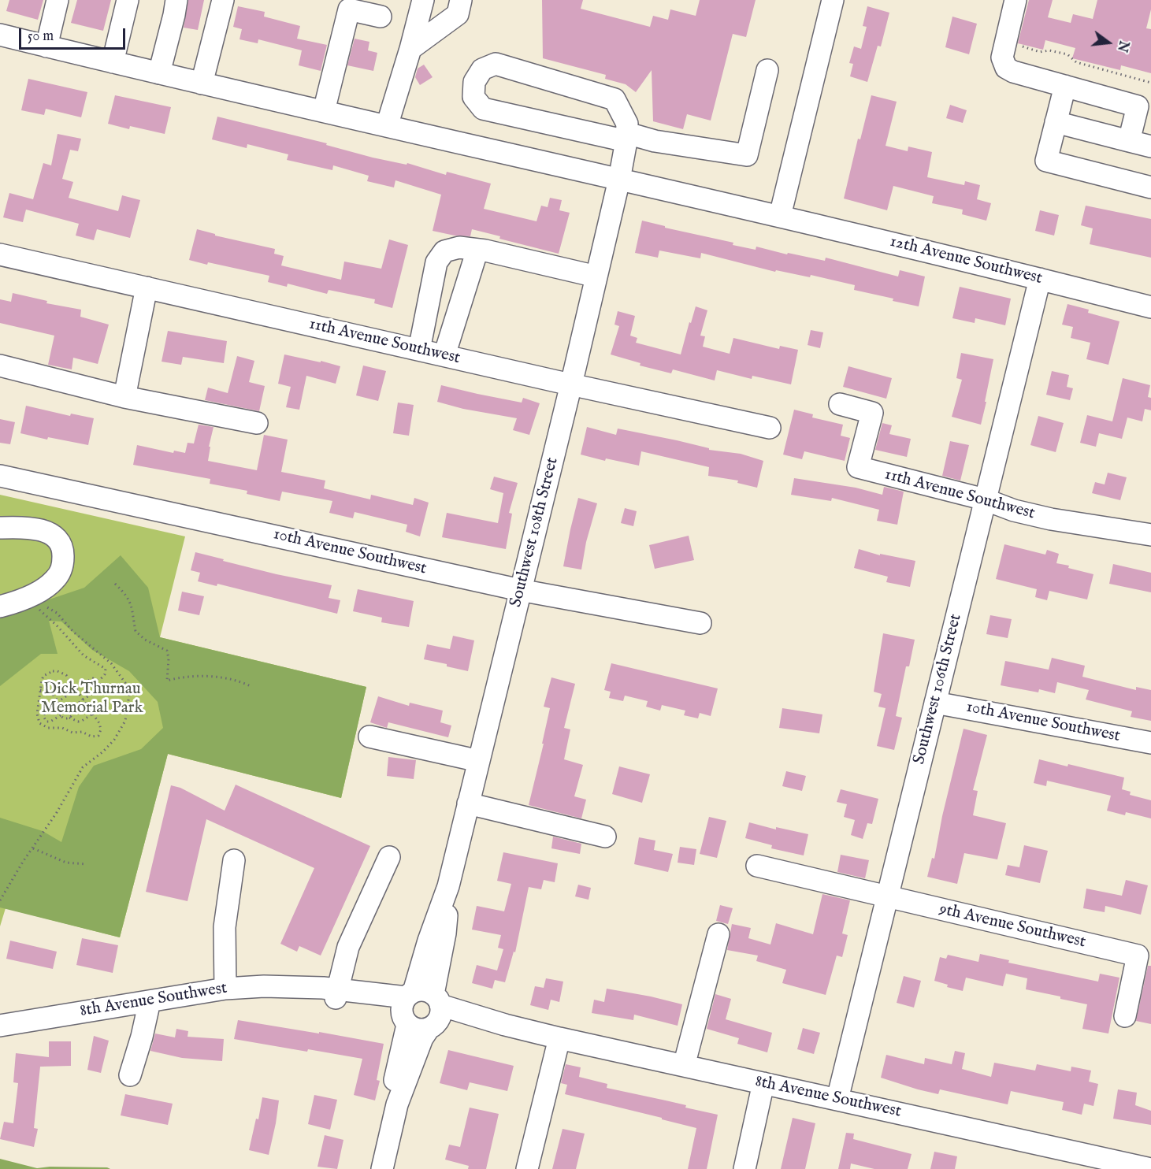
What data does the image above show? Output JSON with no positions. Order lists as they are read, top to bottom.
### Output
{
  "streets": {
    "street": [
      "12th Avenue Southwest",
      "11th Avenue Southwest",
      "Southwest 108th Street",
      "10th Avenue Southwest",
      "Southwest 106th Street",
      "9th Avenue Southwest",
      "8th Avenue Southwest"
    ]
  },
  "crossings": [
    ["12th Avenue Southwest", "Southwest 108th Street"],
    ["12th Avenue Southwest", "Southwest 106th Street"],
    ["11th Avenue Southwest", "Southwest 108th Street"],
    ["11th Avenue Southwest", "Southwest 106th Street"],
    ["Southwest 108th Street", "10th Avenue Southwest"],
    ["Southwest 108th Street", "8th Avenue Southwest"],
    ["10th Avenue Southwest", "Southwest 106th Street"],
    ["Southwest 106th Street", "9th Avenue Southwest"],
    ["Southwest 106th Street", "8th Avenue Southwest"]
  ],
  "parks": ["Dick Thurnau Memorial Park"],
  "scale_bar": "50 m",
  "north": "right"
}
